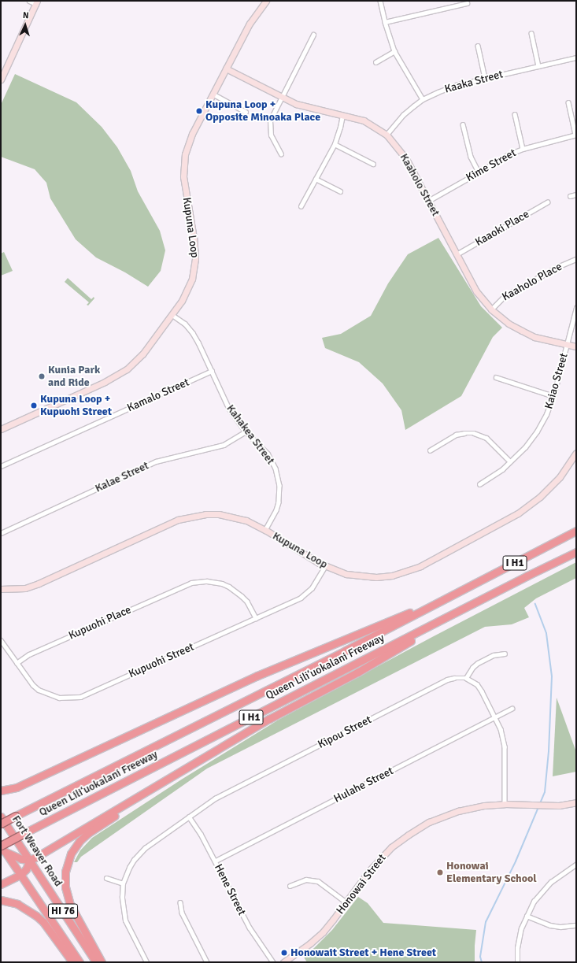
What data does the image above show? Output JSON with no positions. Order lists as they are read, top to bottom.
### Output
{
  "streets": {
    "highway": [
      "I H1",
      "Queen Liliʻuokalani Freeway",
      "Fort Weaver Road",
      "HI 76"
    ],
    "street": [
      "Kaaka Street",
      "Kime Street",
      "Kaaholo Street",
      "Kupuna Loop",
      "Kaaoki Place",
      "Kaaholo Place",
      "Kaiao Street",
      "Kamalo Street",
      "Kahakea Street",
      "Kalae Street",
      "Kupuohi Place",
      "Kupuohi Street",
      "Kipou Street",
      "Hulahe Street",
      "Honowai Street",
      "Hene Street"
    ]
  },
  "crossings": [
    ["Kaaka Street", "Kaaholo Street"],
    ["Kime Street", "Kaaholo Street"],
    ["Kaaholo Street", "Kupuna Loop"],
    ["Kaaholo Street", "Kaaoki Place"],
    ["Kaaholo Street", "Kaaholo Place"],
    ["Kaaholo Street", "Kaiao Street"],
    ["Kupuna Loop", "Kahakea Street"],
    ["Kupuna Loop", "Kupuohi Street"],
    ["Kamalo Street", "Kahakea Street"],
    ["Kahakea Street", "Kalae Street"],
    ["Kupuohi Place", "Kupuohi Street"],
    ["Queen Liliʻuokalani Freeway", "HI 76"],
    ["Kipou Street", "Hene Street"],
    ["Hulahe Street", "Hene Street"]
  ],
  "places": [
    "Kupuna Loop + Opposite Minoaka Place",
    "Kunia Park and Ride",
    "Kupuna Loop + Kupuohi Street",
    "Honowai Elementary School",
    "Honowait Street + Hene Street"
  ],
  "north": "top"
}
